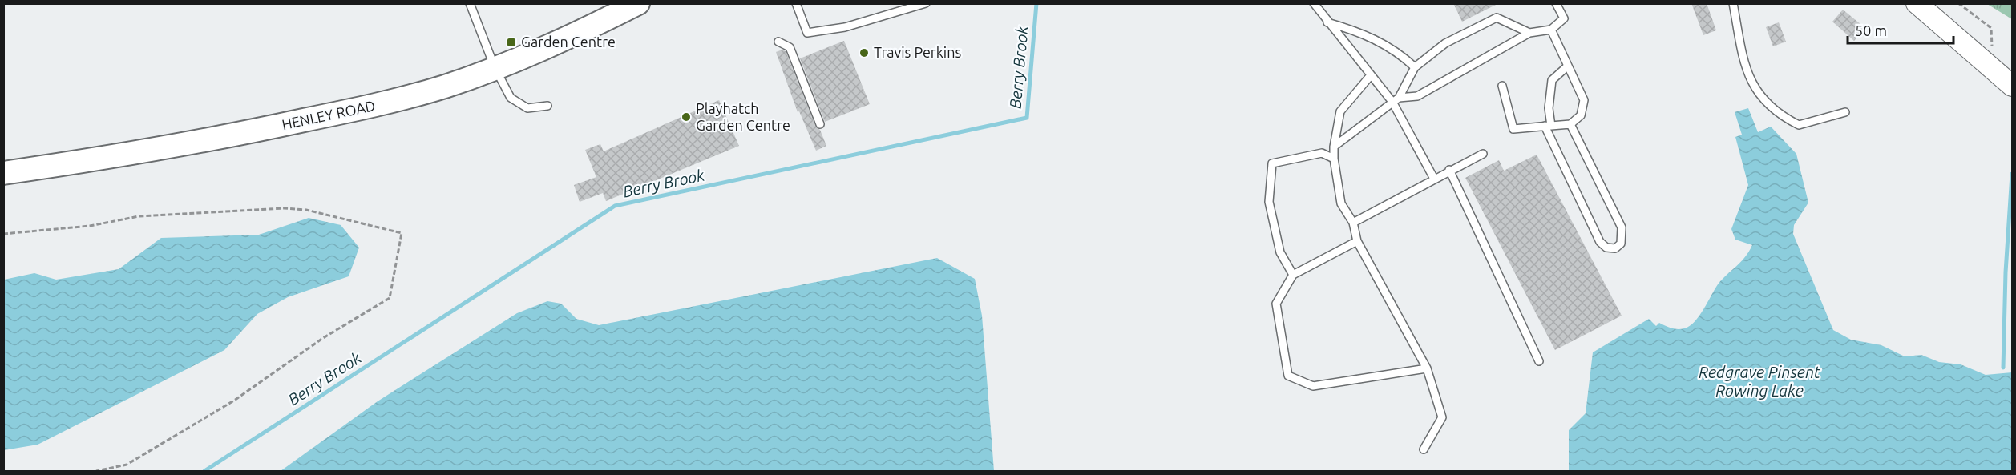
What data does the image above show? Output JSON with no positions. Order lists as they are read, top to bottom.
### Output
{
  "streets": {
    "main road": ["HENLEY ROAD"]
  },
  "water": ["Berry Brook", "Redgrave Pinsent Rowing Lake"],
  "places": {
    "transit": ["Garden Centre"],
    "other": ["Travis Perkins", "Playhatch Garden Centre"]
  },
  "scale_bar": "50 m"
}
